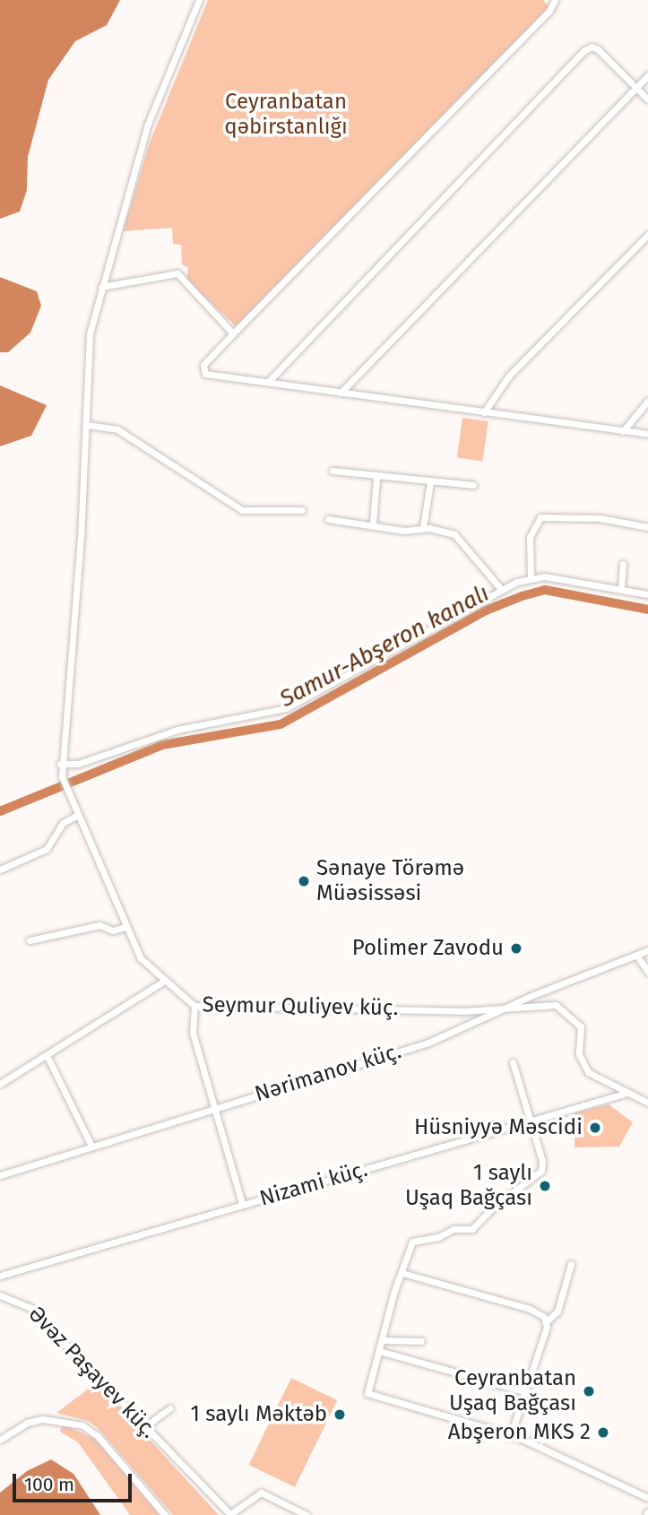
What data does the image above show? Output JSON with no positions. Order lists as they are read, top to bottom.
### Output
{
  "streets": {
    "street": [
      "Seymur Quliyev küç.",
      "Nərimanov küç.",
      "Nizami küç.",
      "Əvəz Paşayev küç."
    ]
  },
  "crossings": [
    ["Seymur Quliyev küç.", "Nərimanov küç."]
  ],
  "water": ["Samur-Abşeron kanalı"],
  "parks": ["Ceyranbatan qəbirstanlığı"],
  "places": [
    "Sənaye Törəmə Müəsissəsi",
    "Polimer Zavodu",
    "Hüsniyyə Məscidi",
    "1 saylı Uşaq Bağçası",
    "Ceyranbatan Uşaq Bağçası",
    "1 saylı Məktəb",
    "Abşeron MKS 2"
  ],
  "scale_bar": "100 m"
}
